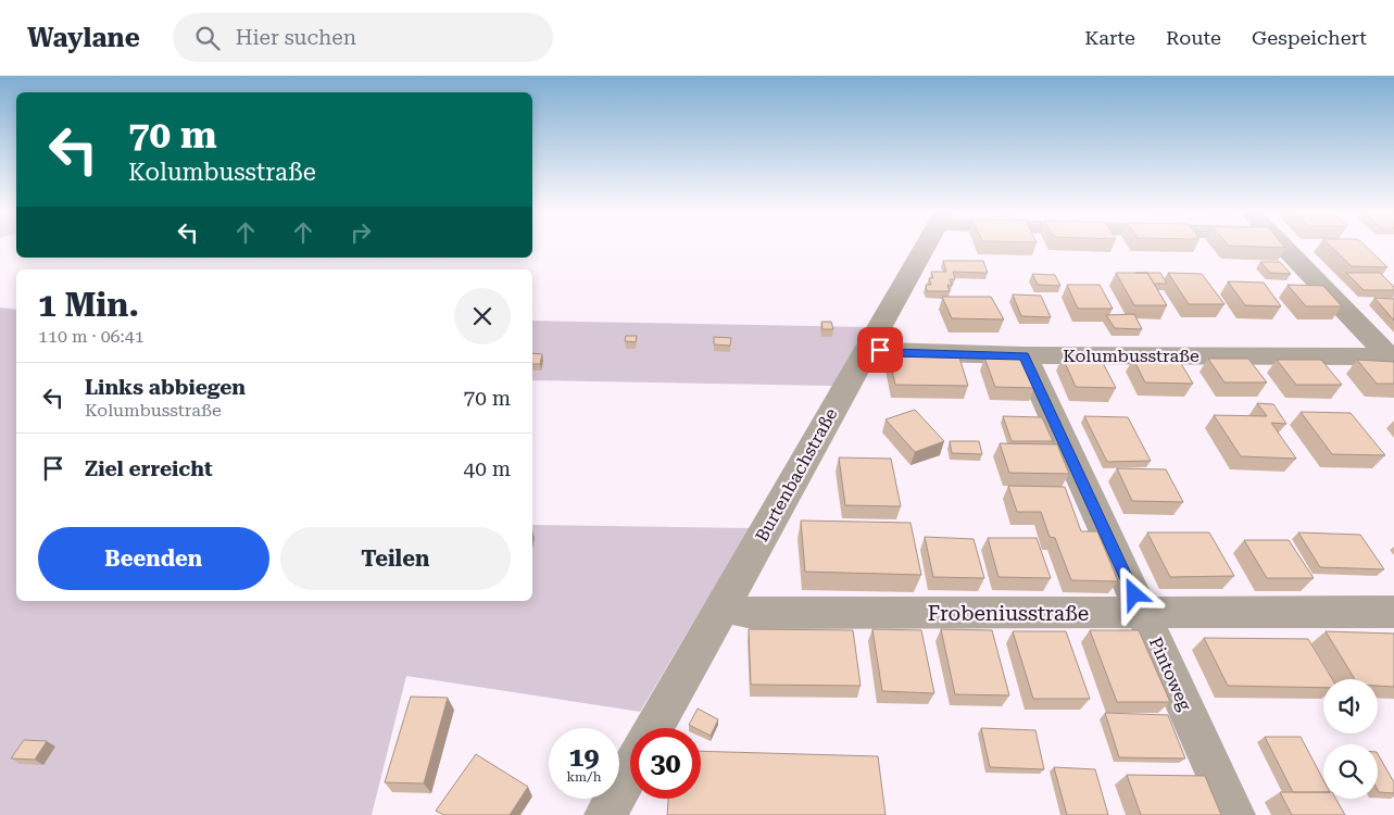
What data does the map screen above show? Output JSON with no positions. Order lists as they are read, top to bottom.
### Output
{
  "streets": {
    "street": [
      "Kolumbusstraße",
      "Burtenbachstraße",
      "Frobeniusstraße",
      "Pintoweg"
    ]
  },
  "crossings": [
    ["Kolumbusstraße", "Burtenbachstraße"],
    ["Kolumbusstraße", "Pintoweg"],
    ["Burtenbachstraße", "Frobeniusstraße"],
    ["Frobeniusstraße", "Pintoweg"]
  ],
  "page": {
    "header": "Waylane",
    "search": "Hier suchen",
    "nav": ["Karte", "Route", "Gespeichert"],
    "turn": ["70 m", "Kolumbusstraße"],
    "heading": ["1 Min.", "110 m · 06:41"],
    "list": [
      {
        "name": "Links abbiegen",
        "note": "Kolumbusstraße",
        "value": "70 m"
      },
      {
        "name": "Ziel erreicht",
        "value": "40 m"
      }
    ],
    "buttons": ["Beenden", "Teilen"],
    "speed": "19 km/h",
    "limit": "30"
  }
}
